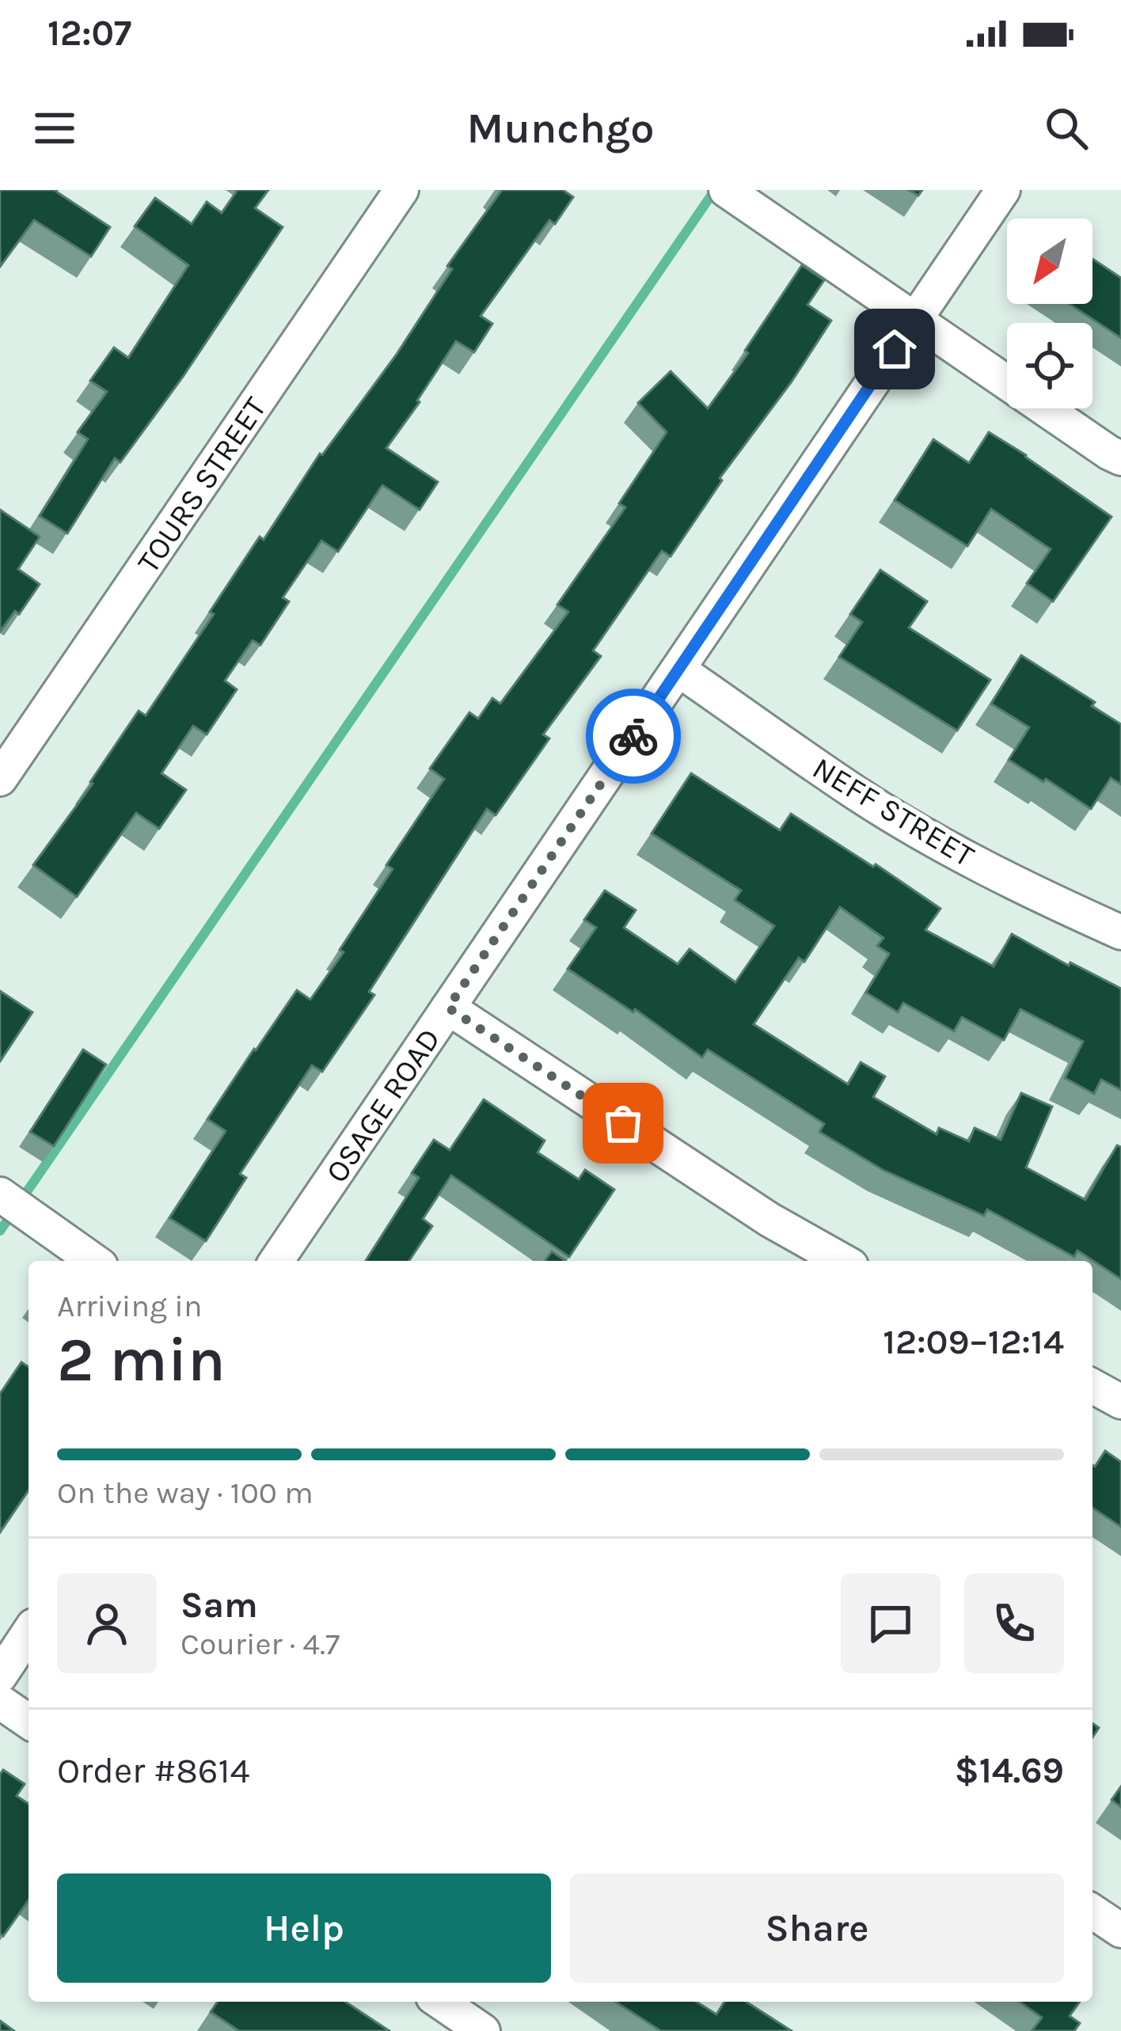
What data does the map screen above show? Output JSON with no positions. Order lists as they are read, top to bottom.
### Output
{
  "streets": {
    "street": ["TOURS STREET", "NEFF STREET", "OSAGE ROAD"]
  },
  "crossings": [
    ["NEFF STREET", "OSAGE ROAD"]
  ],
  "north": "bottom left",
  "page": {
    "status": "12:07",
    "header": "Munchgo",
    "heading": ["2 min", "Arriving in", "12:09–12:14"],
    "panel": [
      "Sam",
      "Courier · 4.7",
      "Order #8614",
      "$14.69"
    ],
    "bar": "On the way · 100 m",
    "buttons": ["Help", "Share"]
  }
}
